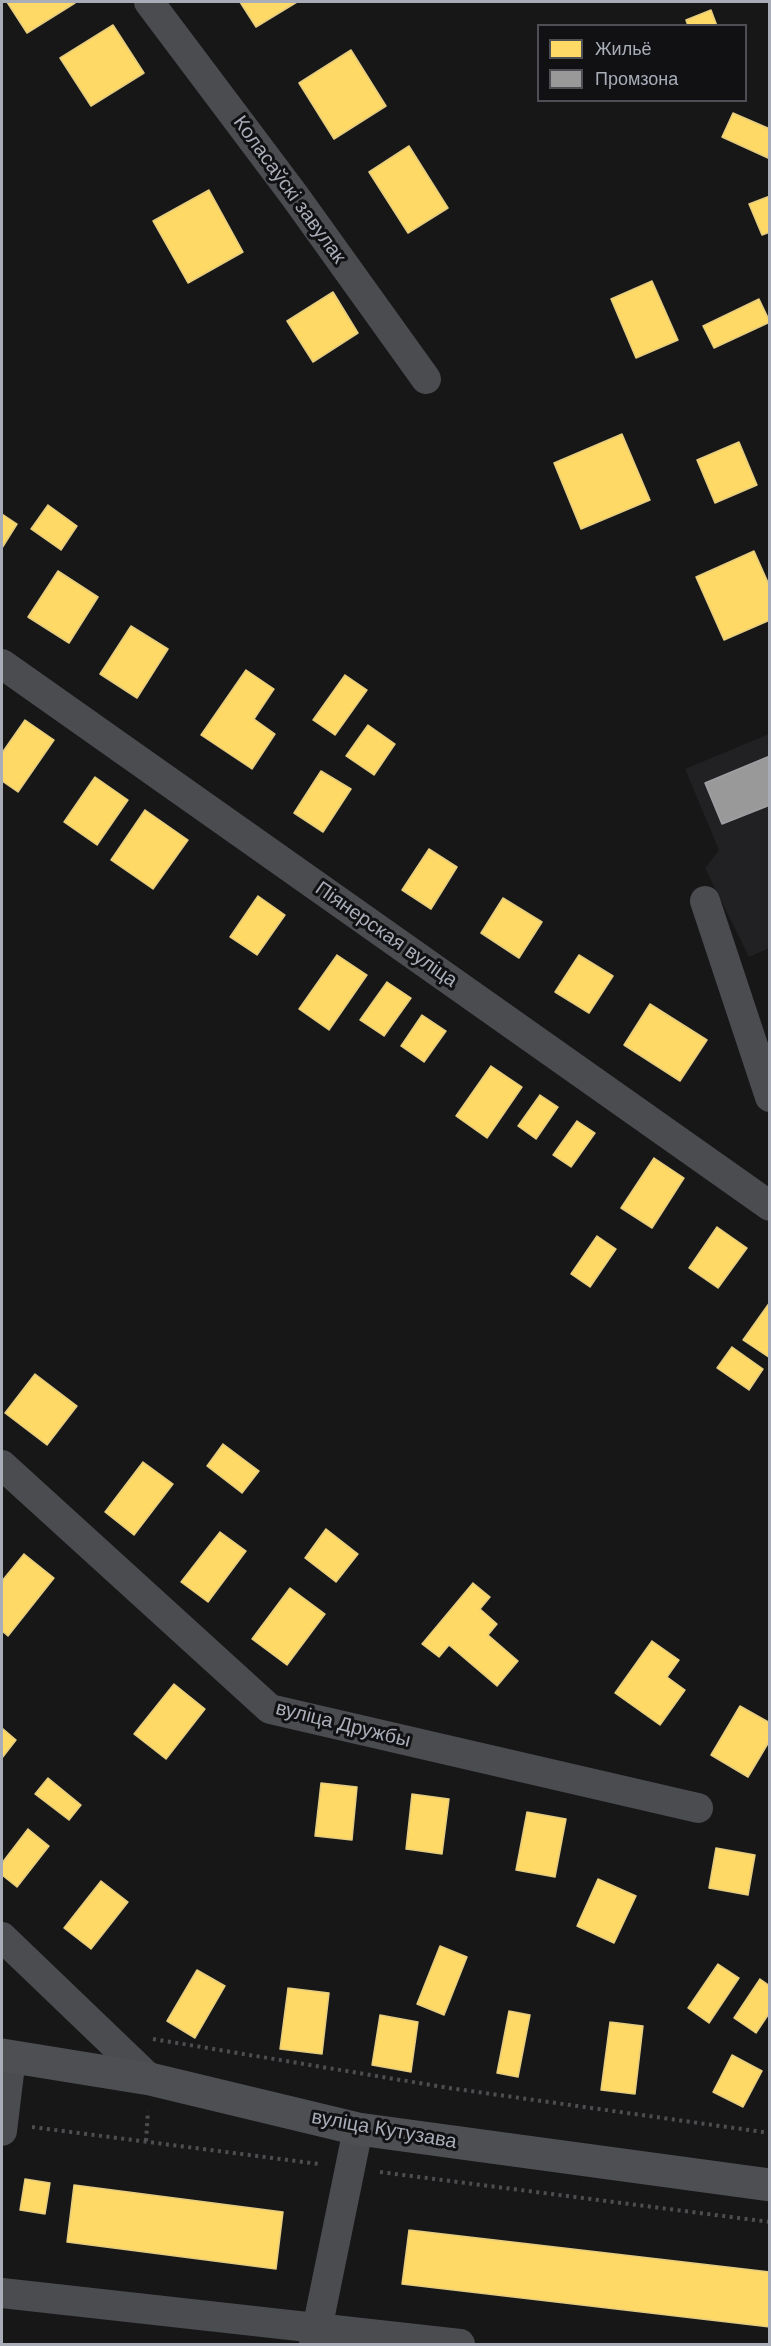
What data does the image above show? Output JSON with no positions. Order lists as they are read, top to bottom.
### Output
{
  "streets": {
    "main road": ["вуліца Кутузава"],
    "street": ["Коласаўскі завулак", "Піянерская вуліца", "вуліца Дружбы"]
  },
  "legend": ["Жильё", "Промзона"]
}
